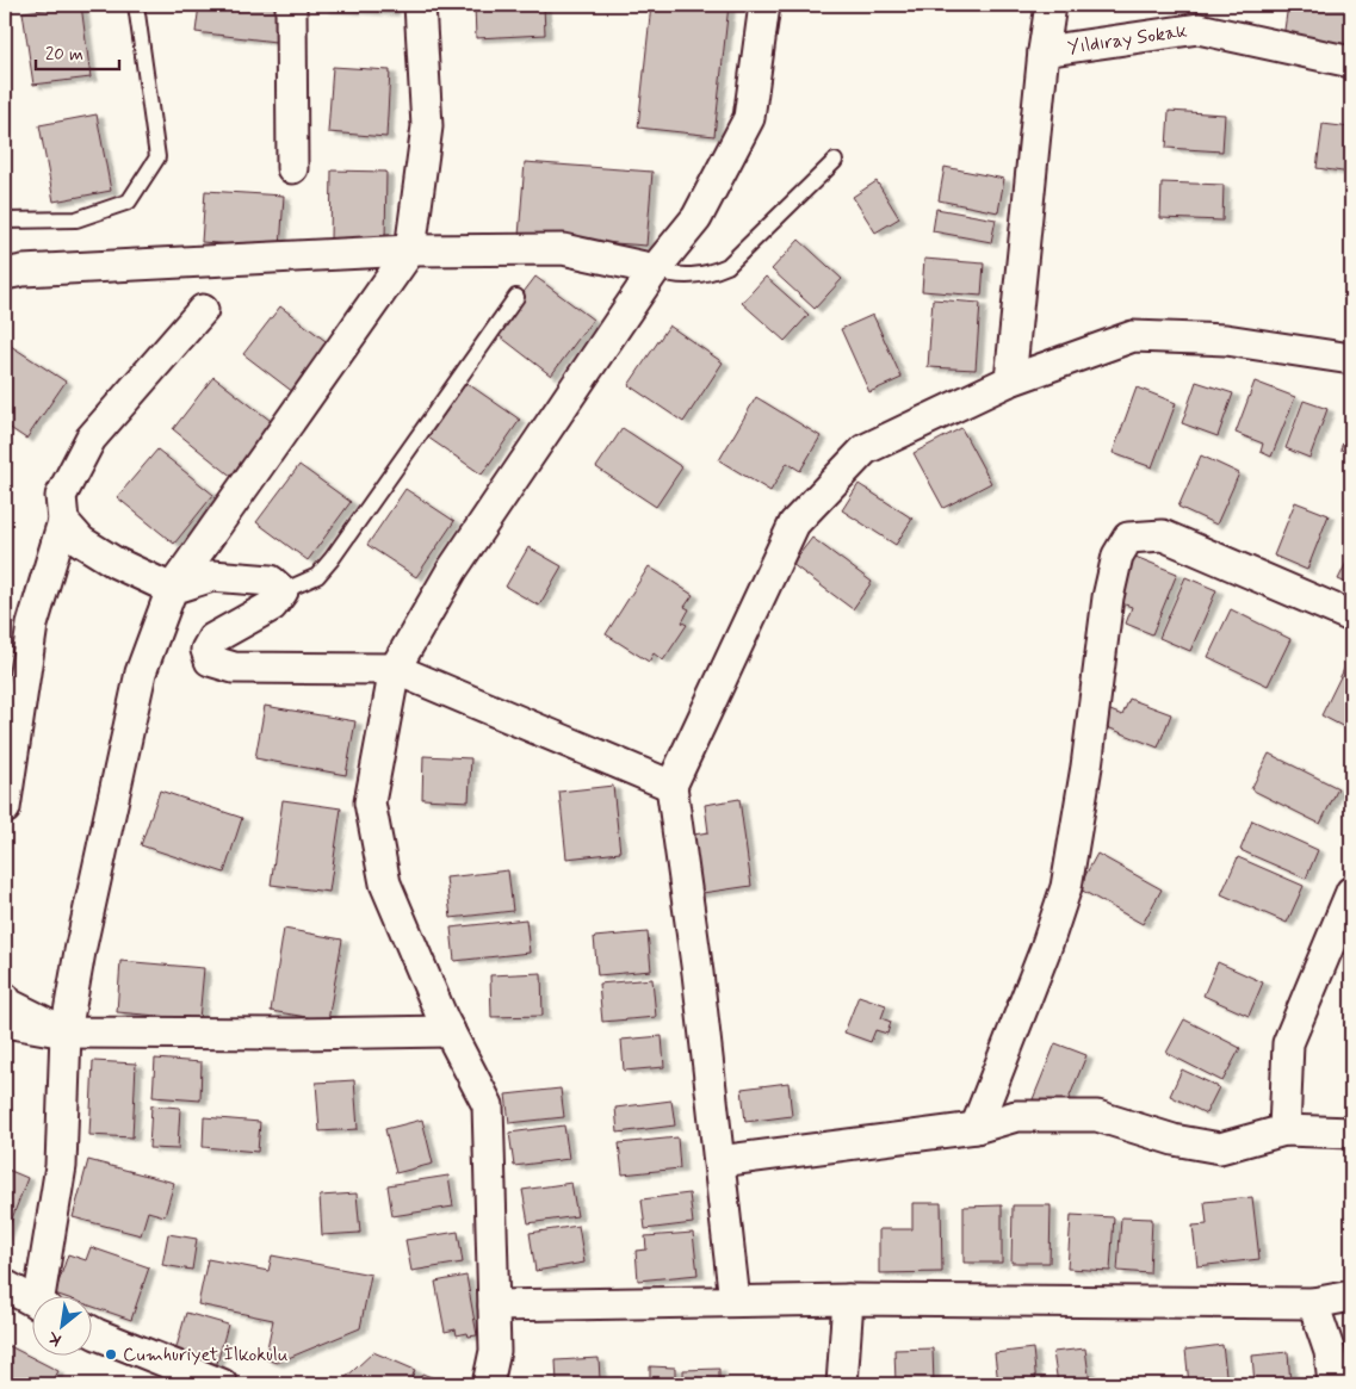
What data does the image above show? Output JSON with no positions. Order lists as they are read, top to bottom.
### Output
{
  "streets": {
    "street": ["Yıldıray Sokak"]
  },
  "places": ["Cumhuriyet İlkokulu"],
  "scale_bar": "20 m",
  "north": "bottom left"
}
